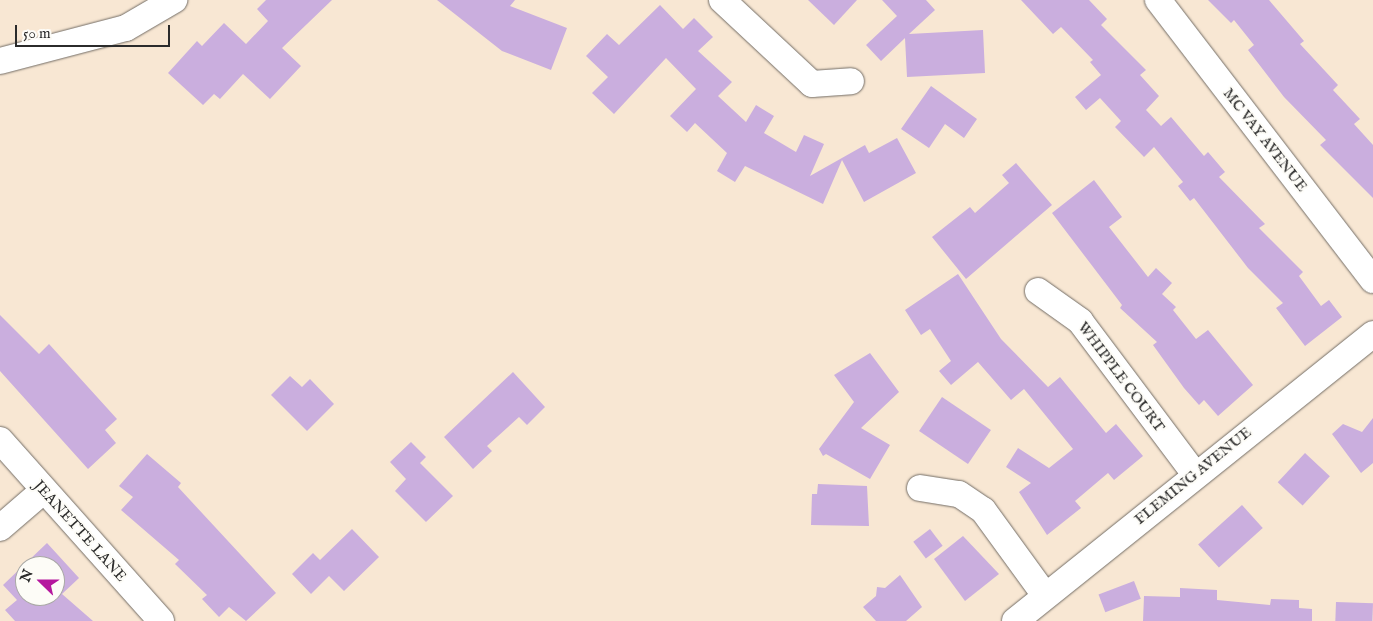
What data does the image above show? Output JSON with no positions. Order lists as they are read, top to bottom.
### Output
{
  "streets": {
    "street": [
      "MC VAY AVENUE",
      "WHIPPLE COURT",
      "FLEMING AVENUE",
      "JEANETTE LANE"
    ]
  },
  "crossings": [
    ["WHIPPLE COURT", "FLEMING AVENUE"]
  ],
  "scale_bar": "50 m",
  "north": "left"
}
